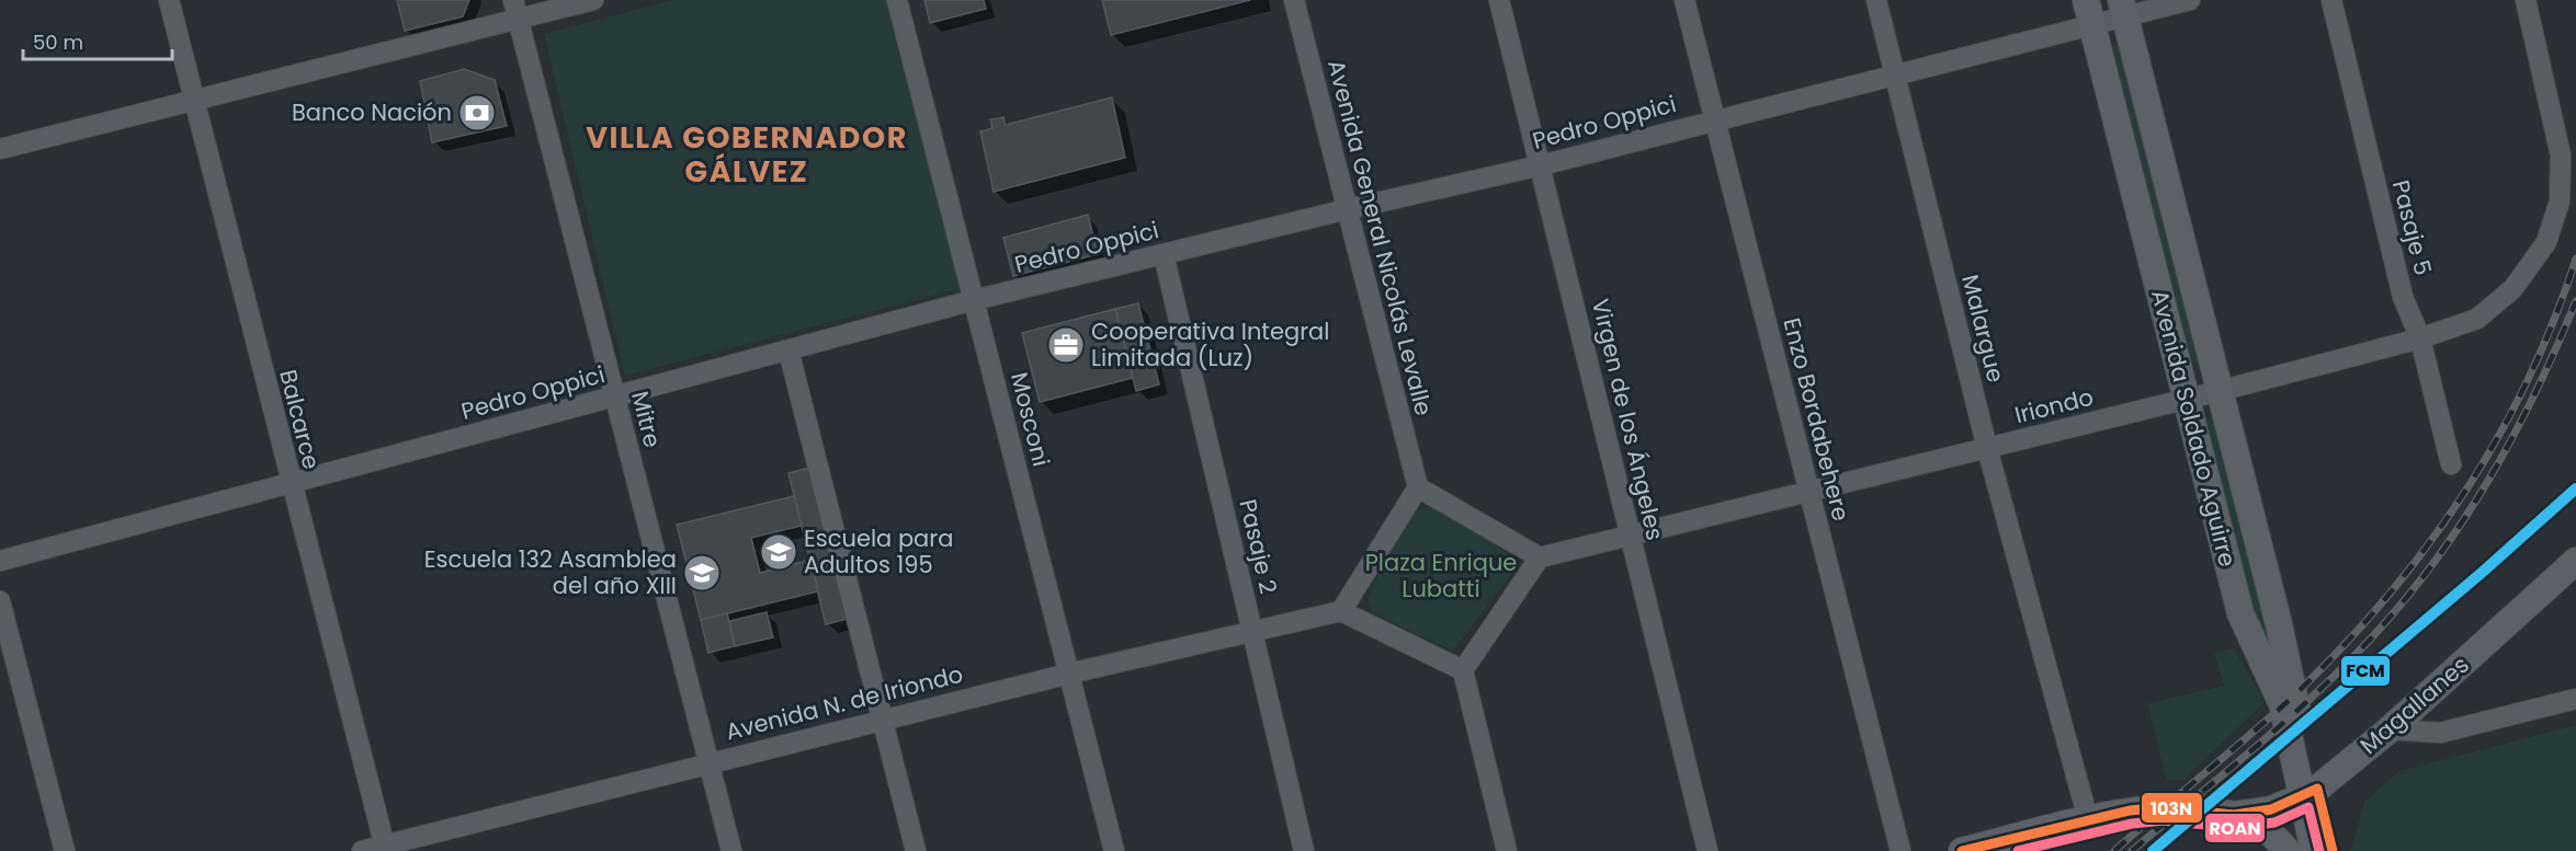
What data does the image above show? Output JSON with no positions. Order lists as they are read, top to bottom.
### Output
{
  "streets": {
    "main road": ["Avenida Soldado Aguirre", "Magallanes"],
    "street": [
      "Pedro Oppici",
      "Pasaje 5",
      "Avenida General Nicolás Levalle",
      "Malargue",
      "Iriondo",
      "Balcarce",
      "Mitre",
      "Mosconi",
      "Virgen de los Ángeles",
      "Enzo Bordabehere",
      "Pasaje 2",
      "Avenida N. de Iriondo"
    ]
  },
  "crossings": [
    ["Pedro Oppici", "Avenida General Nicolás Levalle"],
    ["Pedro Oppici", "Malargue"],
    ["Pedro Oppici", "Balcarce"],
    ["Pedro Oppici", "Mitre"],
    ["Pedro Oppici", "Mosconi"],
    ["Pedro Oppici", "Virgen de los Ángeles"],
    ["Pedro Oppici", "Enzo Bordabehere"],
    ["Pedro Oppici", "Avenida Soldado Aguirre"],
    ["Pedro Oppici", "Pasaje 2"],
    ["Pasaje 5", "Iriondo"],
    ["Malargue", "Iriondo"],
    ["Iriondo", "Virgen de los Ángeles"],
    ["Iriondo", "Enzo Bordabehere"],
    ["Iriondo", "Avenida Soldado Aguirre"],
    ["Balcarce", "Avenida N. de Iriondo"],
    ["Mitre", "Avenida N. de Iriondo"],
    ["Mosconi", "Avenida N. de Iriondo"],
    ["Avenida Soldado Aguirre", "Magallanes"],
    ["Pasaje 2", "Avenida N. de Iriondo"]
  ],
  "districts": ["VILLA GOBERNADOR GÁLVEZ"],
  "parks": ["Plaza Enrique Lubatti"],
  "places": {
    "bank": ["Banco Nación"],
    "office": ["Cooperativa Integral Limitada (Luz)"],
    "school or university": ["Escuela para Adultos 195", "Escuela 132 Asamblea del año XIII"]
  },
  "lines": ["transit line FCM", "transit line 103N", "transit line ROAN"],
  "scale_bar": "50 m"
}
